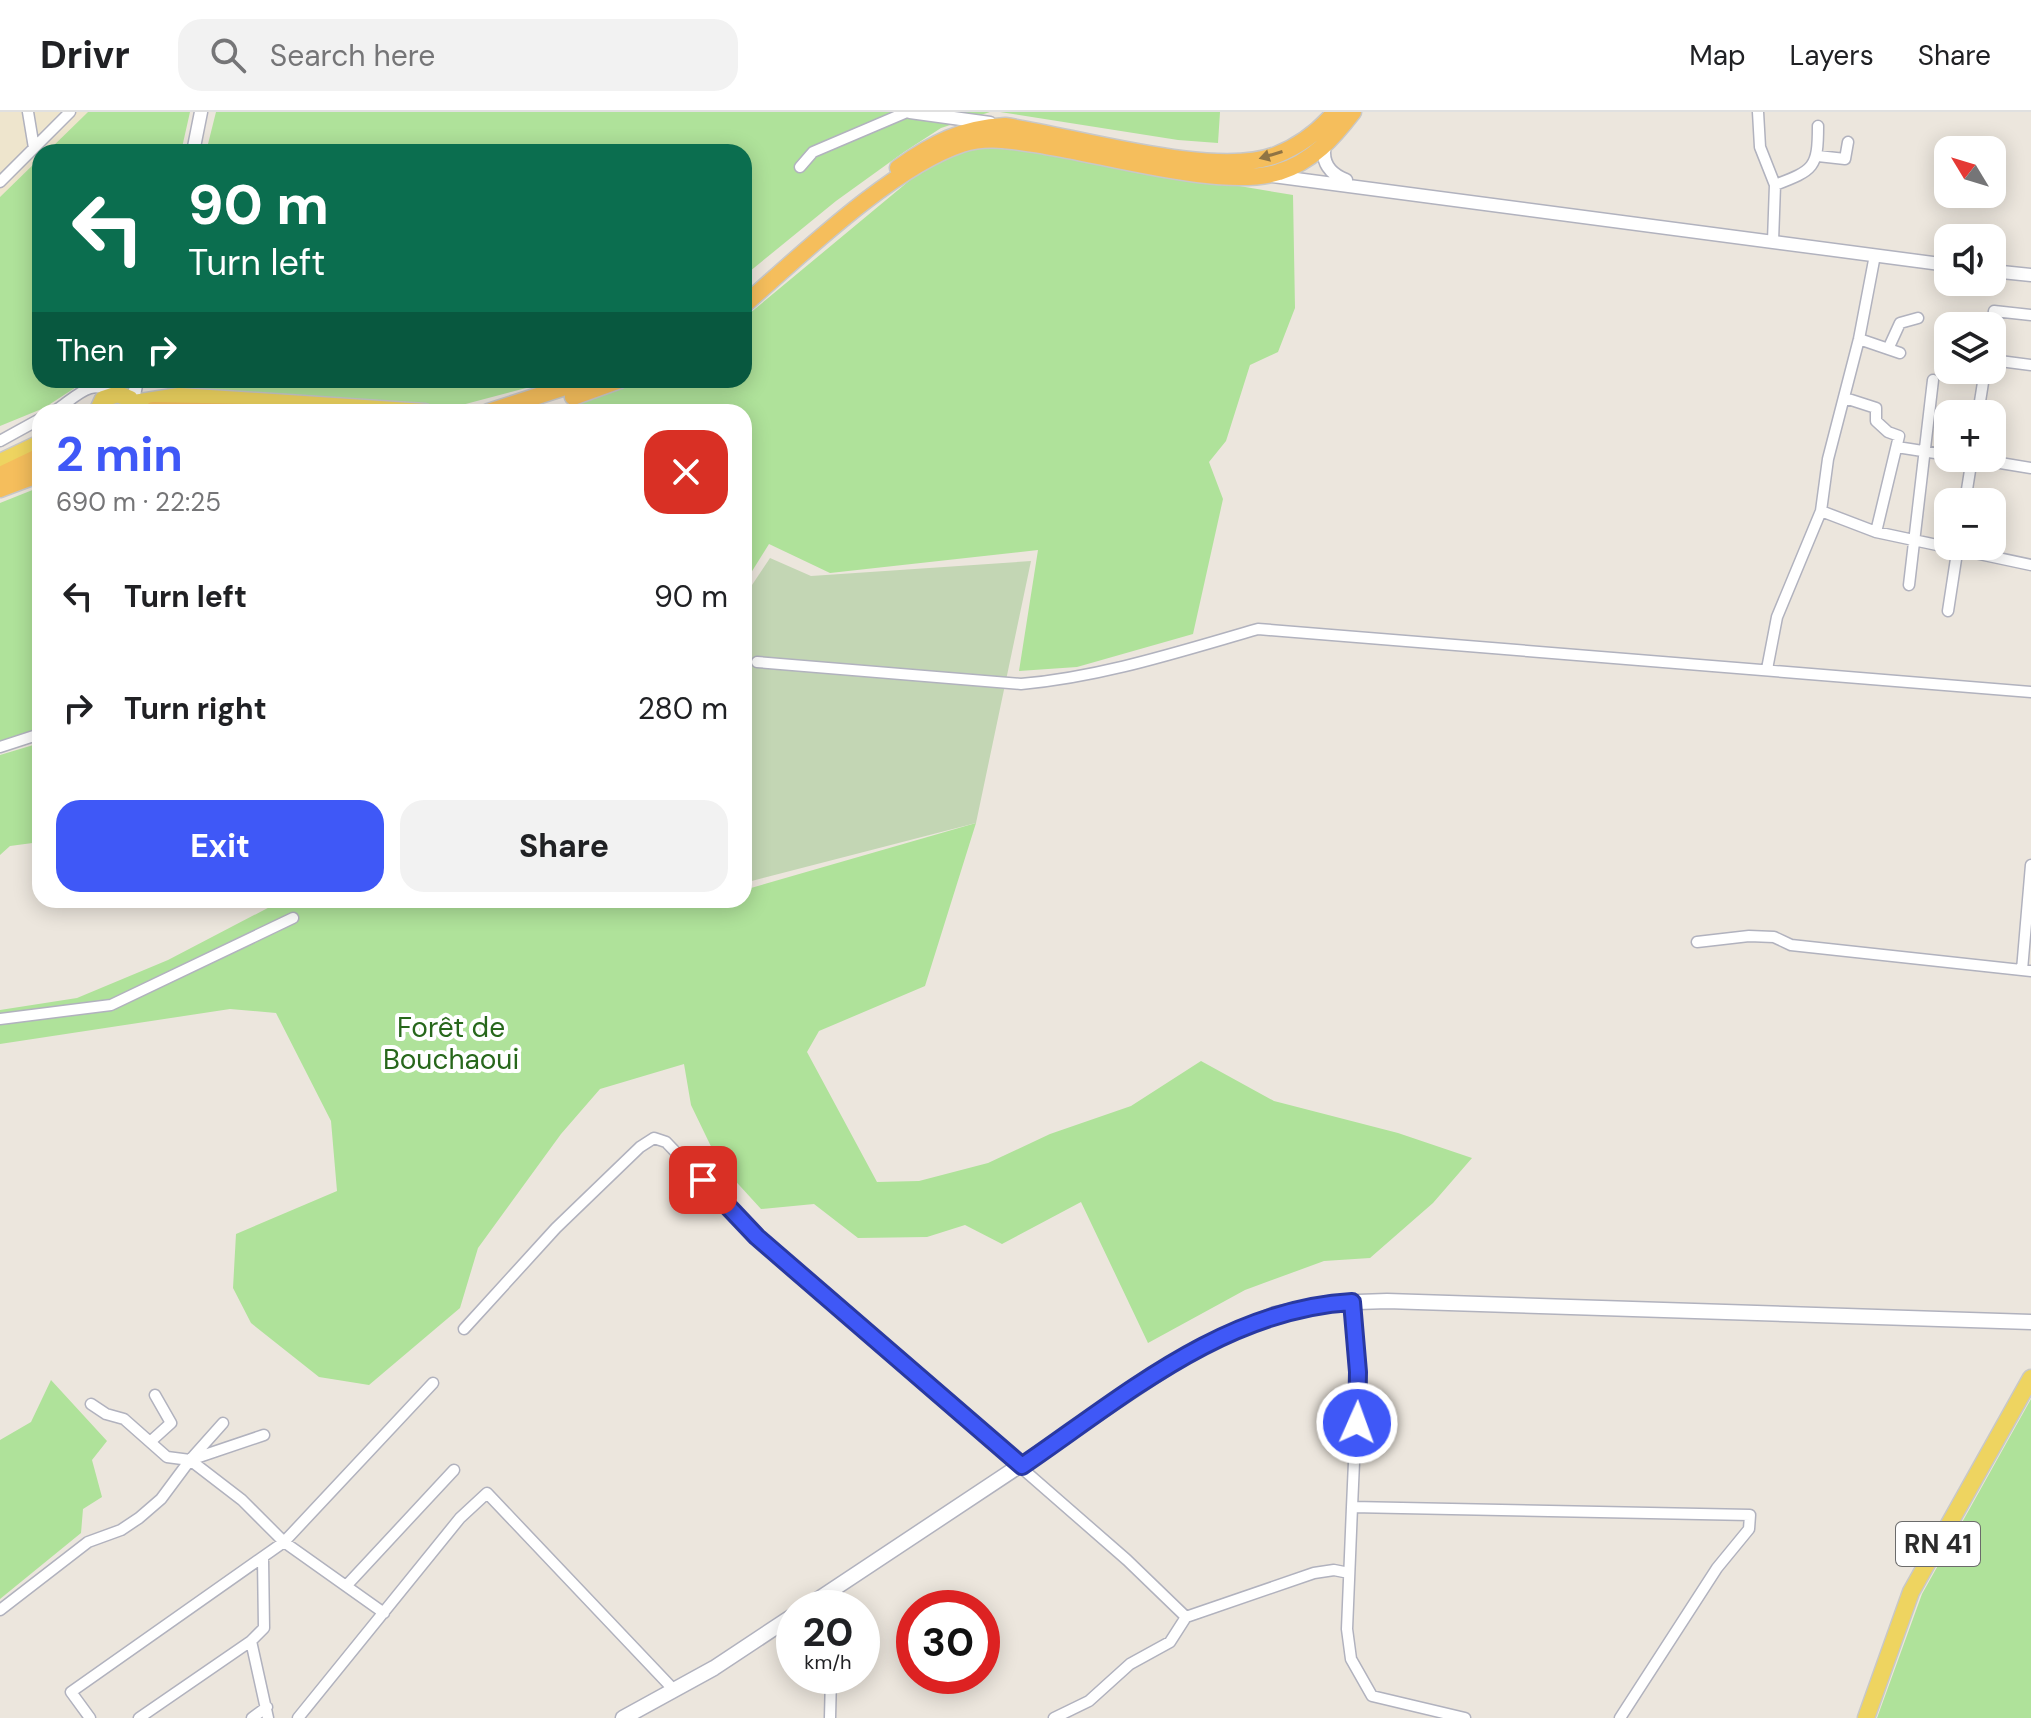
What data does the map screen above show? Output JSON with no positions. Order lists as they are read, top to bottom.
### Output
{
  "streets": {
    "main road": ["RN 41"]
  },
  "parks": ["Forêt de Bouchaoui"],
  "north": "top left",
  "page": {
    "header": "Drivr",
    "search": "Search here",
    "nav": ["Map", "Layers", "Share"],
    "map_buttons": ["+", "−"],
    "turn": ["90 m", "Turn left"],
    "then": "Then",
    "heading": ["2 min", "690 m · 22:25"],
    "list": [
      {
        "name": "Turn left",
        "value": "90 m"
      },
      {
        "name": "Turn right",
        "value": "280 m"
      }
    ],
    "buttons": ["Exit", "Share"],
    "speed": "20 km/h",
    "limit": "30"
  }
}
